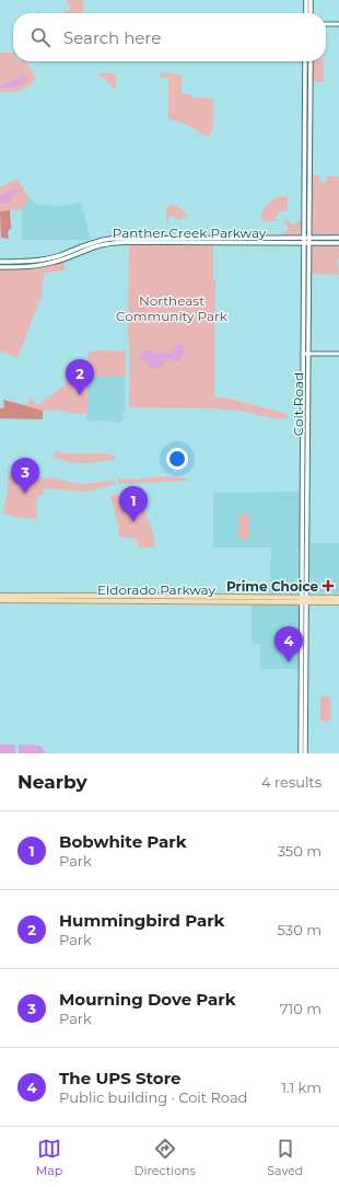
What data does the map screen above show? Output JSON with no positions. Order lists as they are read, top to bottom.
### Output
{
  "streets": {
    "main road": ["Panther Creek Parkway", "Coit Road", "Eldorado Parkway"]
  },
  "crossings": [
    ["Panther Creek Parkway", "Coit Road"],
    ["Coit Road", "Eldorado Parkway"]
  ],
  "parks": ["Northeast Community Park"],
  "places": {
    "health": ["Prime Choice"]
  },
  "page": {
    "search": "Search here",
    "pins": [
      "2",
      "3",
      "1",
      "4"
    ],
    "heading": ["Nearby", "4 results"],
    "list": [
      {
        "mark": "1",
        "name": "Bobwhite Park",
        "note": "Park",
        "value": "350 m"
      },
      {
        "mark": "2",
        "name": "Hummingbird Park",
        "note": "Park",
        "value": "530 m"
      },
      {
        "mark": "3",
        "name": "Mourning Dove Park",
        "note": "Park",
        "value": "710 m"
      },
      {
        "mark": "4",
        "name": "The UPS Store",
        "note": "Public building · Coit Road",
        "value": "1.1 km"
      }
    ],
    "nav": ["Map", "Directions", "Saved"]
  }
}
